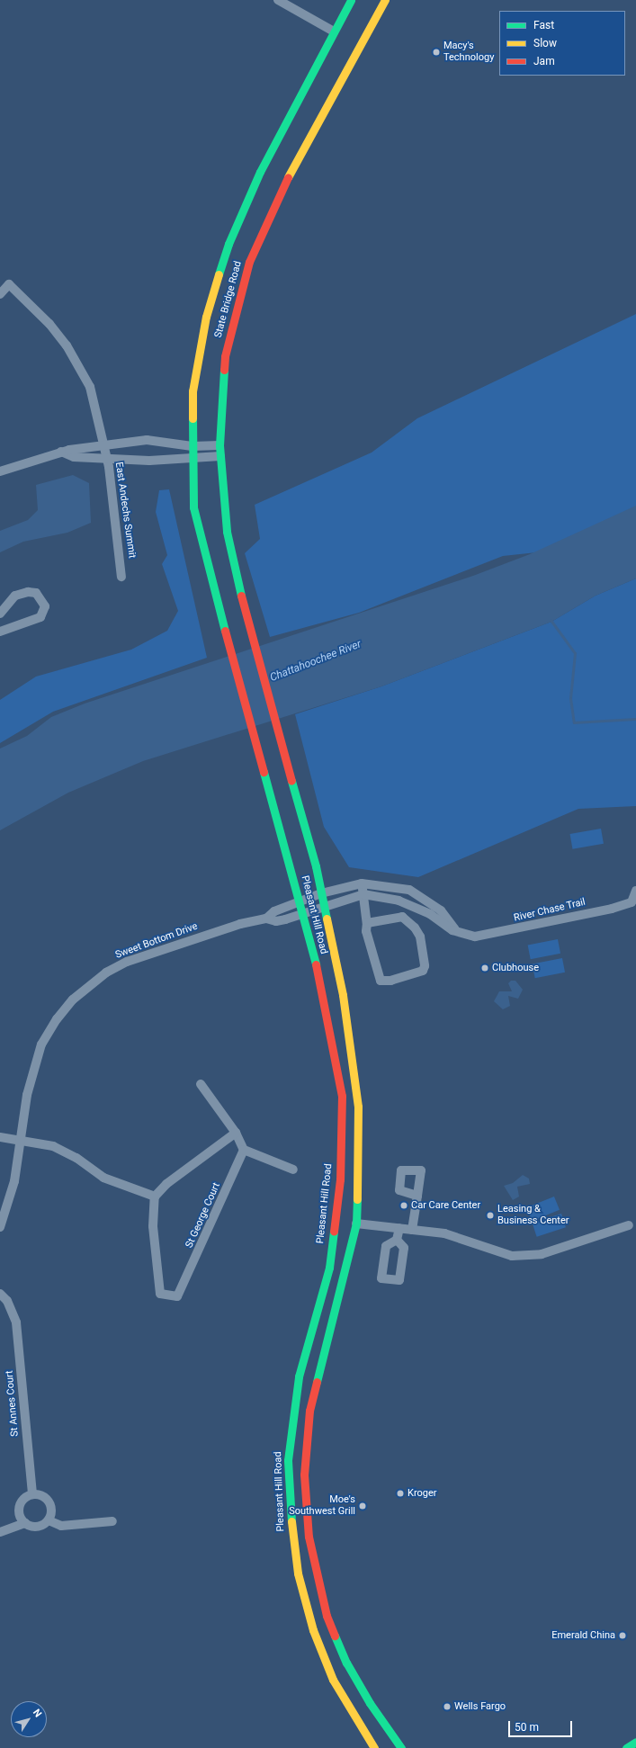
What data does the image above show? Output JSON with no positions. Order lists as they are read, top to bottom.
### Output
{
  "streets": {
    "highway": ["State Bridge Road", "Pleasant Hill Road"],
    "street": [
      "East Andechs Summit",
      "River Chase Trail",
      "Sweet Bottom Drive",
      "St George Court",
      "St Annes Court"
    ]
  },
  "crossings": [
    ["State Bridge Road", "Pleasant Hill Road"],
    ["River Chase Trail", "Pleasant Hill Road"],
    ["River Chase Trail", "Sweet Bottom Drive"],
    ["Pleasant Hill Road", "Sweet Bottom Drive"]
  ],
  "water": ["Chattahoochee River"],
  "places": [
    "Macy's Technology",
    "Clubhouse",
    "Car Care Center",
    "Leasing & Business Center",
    "Kroger",
    "Moe's Southwest Grill",
    "Emerald China",
    "Wells Fargo"
  ],
  "legend": ["Fast", "Slow", "Jam"],
  "scale_bar": "50 m",
  "north": "top right"
}
